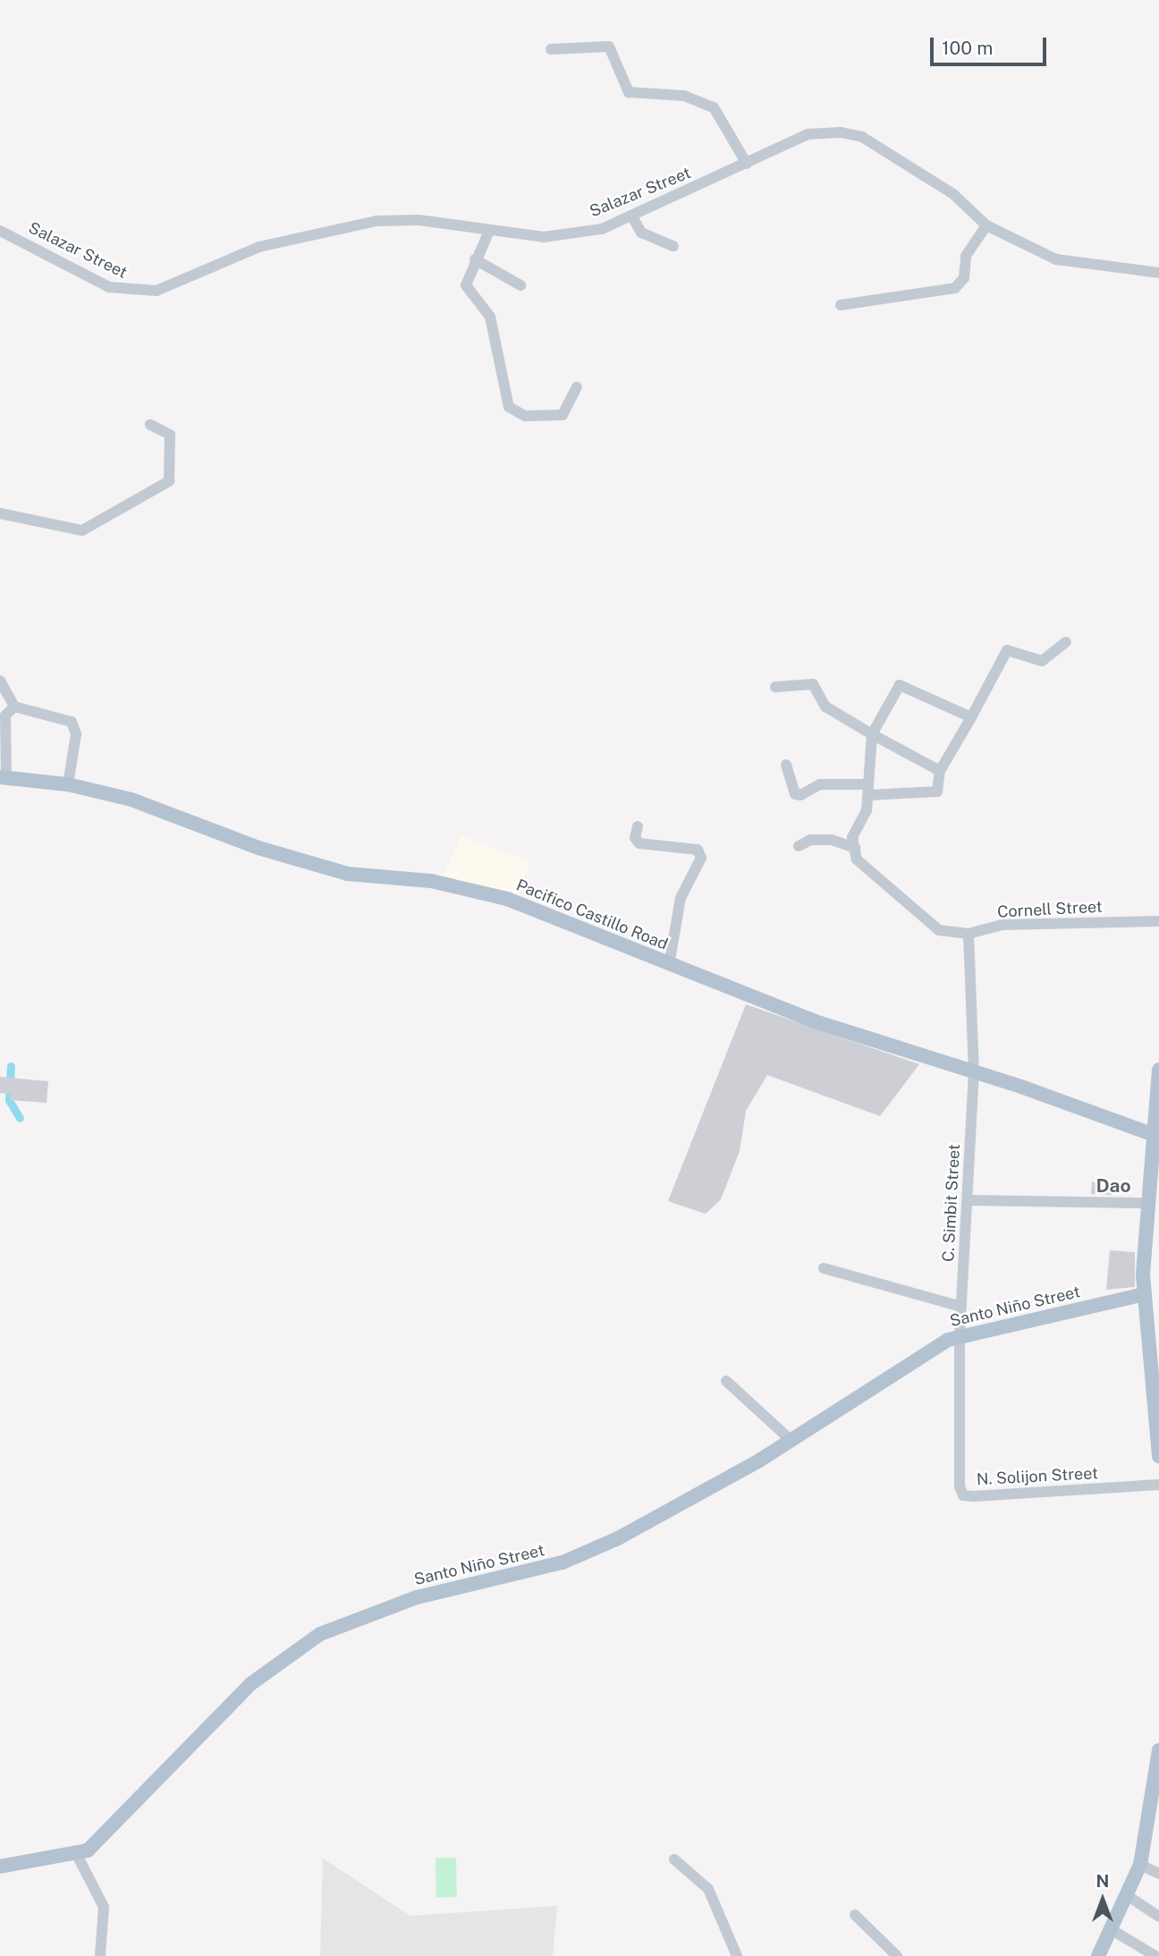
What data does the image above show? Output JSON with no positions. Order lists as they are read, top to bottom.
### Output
{
  "streets": {
    "main road": ["Pacifico Castillo Road", "Santo Niño Street"],
    "street": [
      "Salazar Street",
      "Cornell Street",
      "C. Simbit Street",
      "N. Solijon Street"
    ]
  },
  "crossings": [
    ["Pacifico Castillo Road", "C. Simbit Street"],
    ["C. Simbit Street", "Santo Niño Street"],
    ["C. Simbit Street", "N. Solijon Street"],
    ["Santo Niño Street", "N. Solijon Street"]
  ],
  "districts": ["Dao"],
  "scale_bar": "100 m",
  "north": "top"
}
